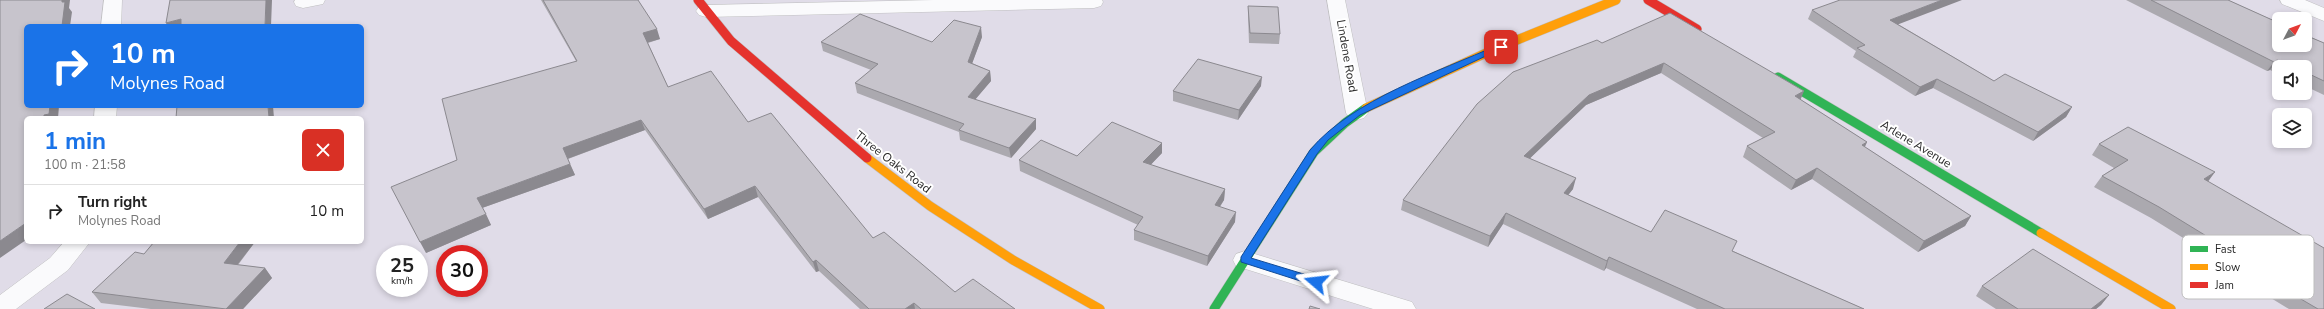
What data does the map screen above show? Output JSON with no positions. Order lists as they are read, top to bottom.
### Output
{
  "streets": {
    "street": ["Lindene Road", "Arlene Avenue", "Three Oaks Road"]
  },
  "legend": ["Fast", "Slow", "Jam"],
  "north": "top right",
  "page": {
    "turn": ["10 m", "Molynes Road"],
    "heading": ["1 min", "100 m · 21:58"],
    "list": [
      {
        "name": "Turn right",
        "note": "Molynes Road",
        "value": "10 m"
      }
    ],
    "speed": "25 km/h",
    "limit": "30"
  }
}
